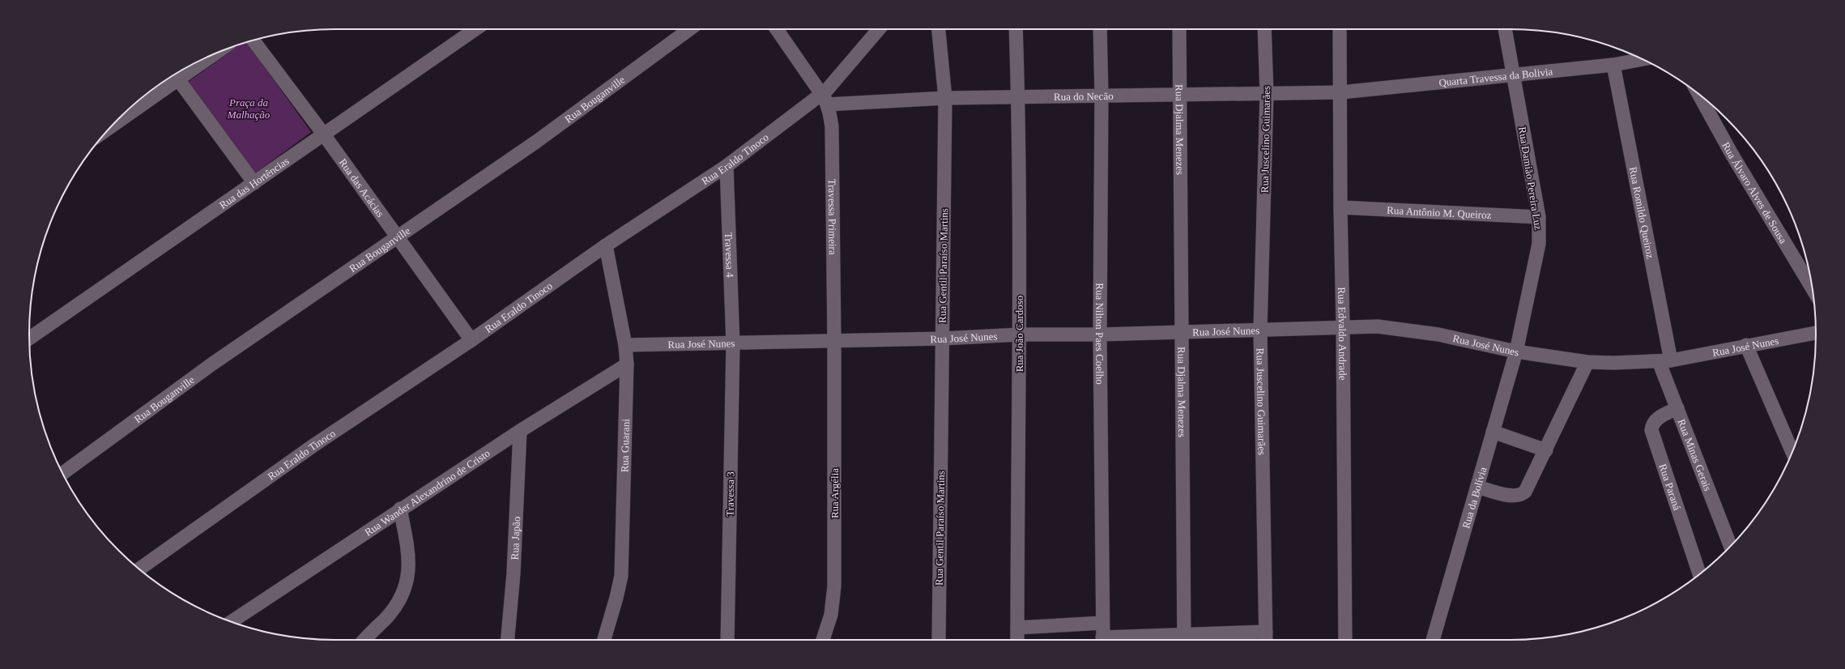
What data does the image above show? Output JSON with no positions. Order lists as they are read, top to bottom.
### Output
{
  "streets": {
    "street": [
      "Quarta Travessa da Bolivia",
      "Rua do Necão",
      "Rua Bouganville",
      "Rua Djalma Menezes",
      "Rua Juscelino Guimarães",
      "Rua Eraldo Tinoco",
      "Rua Damião Pereira Luz",
      "Rua das Hortências",
      "Rua das Acácias",
      "Rua Álvaro Alves de Sousa",
      "Rua Antônio M. Queiroz",
      "Rua Romildo Queiroz",
      "Travessa Primeira",
      "Travessa 4",
      "Rua Gentil Paraíso Martins",
      "Rua José Nunes",
      "Rua João Cardoso",
      "Rua Nilton Paes Coelho",
      "Rua Edvaldo Andrade",
      "Rua Guarani",
      "Rua Minas Gerais",
      "Rua Paraná",
      "Rua Wander Alexandrino de Cristo",
      "Rua Argélia",
      "Travessa 3",
      "Rua da Bolívia",
      "Rua Japão"
    ]
  },
  "crossings": [
    ["Quarta Travessa da Bolivia", "Rua do Necão"],
    ["Quarta Travessa da Bolivia", "Rua Damião Pereira Luz"],
    ["Quarta Travessa da Bolivia", "Rua Romildo Queiroz"],
    ["Quarta Travessa da Bolivia", "Rua Edvaldo Andrade"],
    ["Rua do Necão", "Rua Djalma Menezes"],
    ["Rua do Necão", "Rua Juscelino Guimarães"],
    ["Rua do Necão", "Rua Eraldo Tinoco"],
    ["Rua do Necão", "Travessa Primeira"],
    ["Rua do Necão", "Rua Gentil Paraíso Martins"],
    ["Rua do Necão", "Rua João Cardoso"],
    ["Rua do Necão", "Rua Nilton Paes Coelho"],
    ["Rua do Necão", "Rua Edvaldo Andrade"],
    ["Rua Bouganville", "Rua das Acácias"],
    ["Rua Djalma Menezes", "Rua José Nunes"],
    ["Rua Juscelino Guimarães", "Rua José Nunes"],
    ["Rua Eraldo Tinoco", "Rua das Acácias"],
    ["Rua Eraldo Tinoco", "Travessa Primeira"],
    ["Rua Eraldo Tinoco", "Travessa 4"],
    ["Rua Eraldo Tinoco", "Rua Guarani"],
    ["Rua Damião Pereira Luz", "Rua Antônio M. Queiroz"],
    ["Rua Damião Pereira Luz", "Rua José Nunes"],
    ["Rua Damião Pereira Luz", "Rua da Bolívia"],
    ["Rua das Hortências", "Rua das Acácias"],
    ["Rua Antônio M. Queiroz", "Rua Edvaldo Andrade"],
    ["Rua Romildo Queiroz", "Rua José Nunes"],
    ["Rua Romildo Queiroz", "Rua Minas Gerais"],
    ["Travessa Primeira", "Rua José Nunes"],
    ["Travessa Primeira", "Rua Argélia"],
    ["Travessa 4", "Rua José Nunes"],
    ["Travessa 4", "Travessa 3"],
    ["Rua Gentil Paraíso Martins", "Rua José Nunes"],
    ["Rua José Nunes", "Rua João Cardoso"],
    ["Rua José Nunes", "Rua Nilton Paes Coelho"],
    ["Rua José Nunes", "Rua Edvaldo Andrade"],
    ["Rua José Nunes", "Rua Guarani"],
    ["Rua José Nunes", "Rua Minas Gerais"],
    ["Rua José Nunes", "Rua Argélia"],
    ["Rua José Nunes", "Travessa 3"],
    ["Rua José Nunes", "Rua da Bolívia"],
    ["Rua Guarani", "Rua Wander Alexandrino de Cristo"],
    ["Rua Minas Gerais", "Rua Paraná"],
    ["Rua Wander Alexandrino de Cristo", "Rua Japão"]
  ],
  "parks": ["Praça da Malhação"]
}
